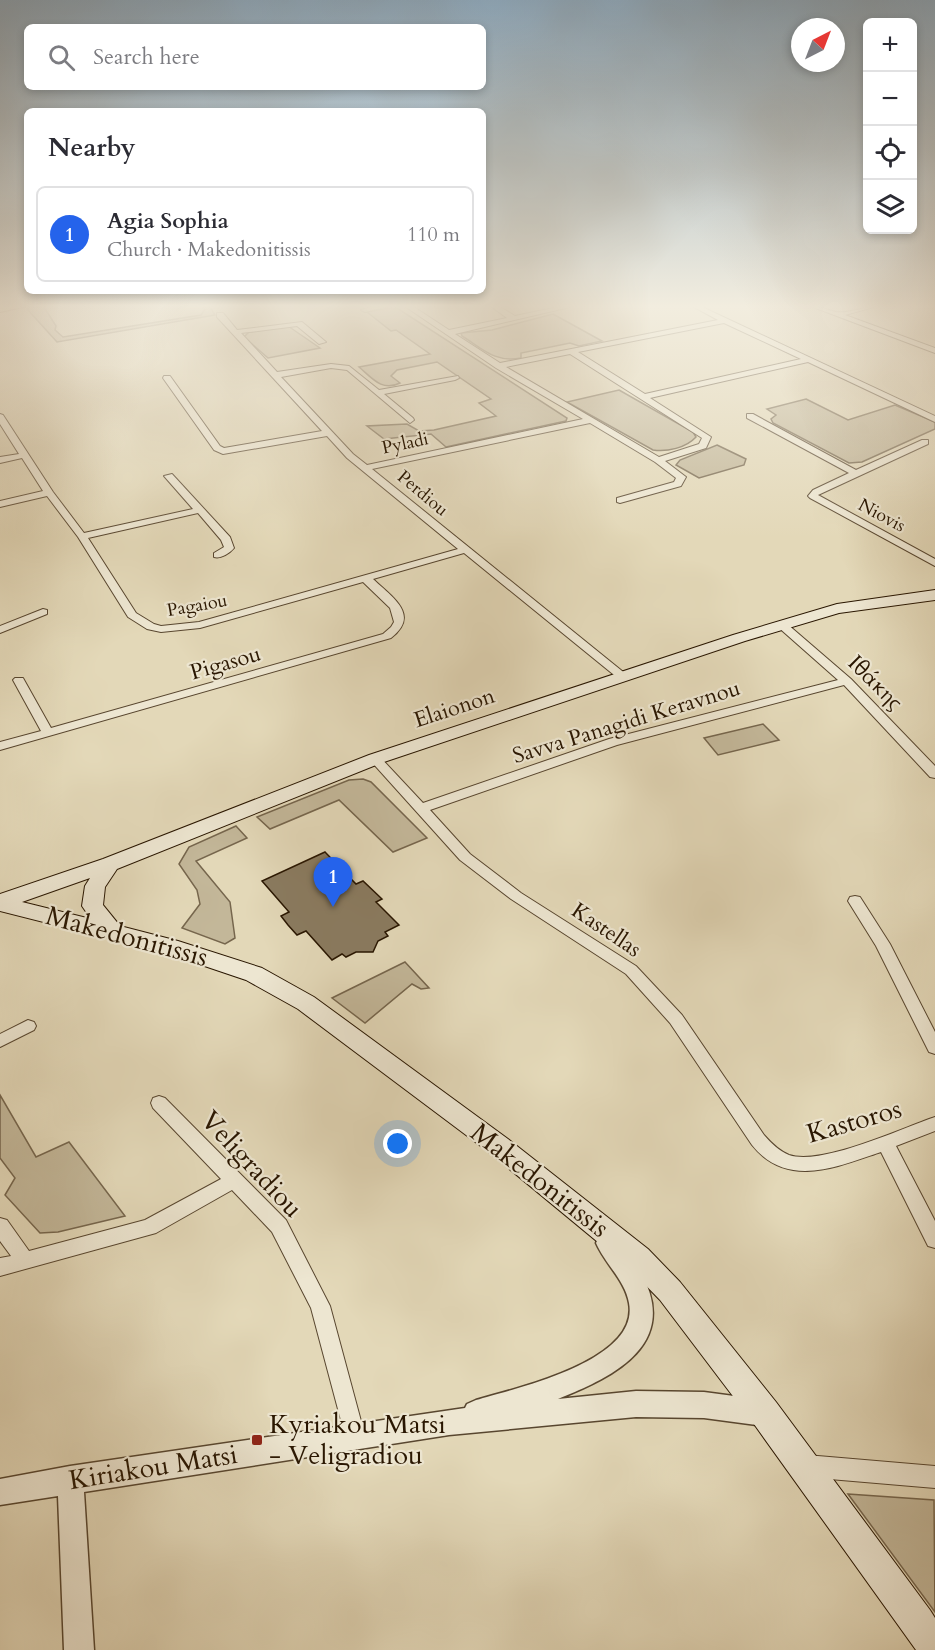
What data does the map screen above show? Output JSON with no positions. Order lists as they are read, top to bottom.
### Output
{
  "streets": {
    "main road": ["Elaionon", "Makedonitissis"],
    "street": [
      "Pyladi",
      "Perdiou",
      "Niovis",
      "Pagaiou",
      "Pigasou",
      "Ιθάκης",
      "Savva Panagidi Keravnou",
      "Kastellas",
      "Kastoros",
      "Veligradiou",
      "Kiriakou Matsi"
    ]
  },
  "crossings": [
    ["Pyladi", "Perdiou"],
    ["Perdiou", "Pagaiou"],
    ["Perdiou", "Elaionon"],
    ["Pagaiou", "Pigasou"],
    ["Ιθάκης", "Elaionon"],
    ["Ιθάκης", "Savva Panagidi Keravnou"],
    ["Elaionon", "Kastellas"],
    ["Elaionon", "Makedonitissis"],
    ["Savva Panagidi Keravnou", "Kastellas"],
    ["Kastellas", "Kastoros"],
    ["Makedonitissis", "Kiriakou Matsi"],
    ["Veligradiou", "Kiriakou Matsi"]
  ],
  "places": {
    "transit": ["Kyriakou Matsi - Veligradiou"]
  },
  "north": "top right",
  "page": {
    "map_buttons": ["+", "−"],
    "search": "Search here",
    "heading": "Nearby",
    "list": [
      {
        "mark": "1",
        "name": "Agia Sophia",
        "note": "Church · Makedonitissis",
        "value": "110 m"
      }
    ],
    "pins": "1"
  }
}
